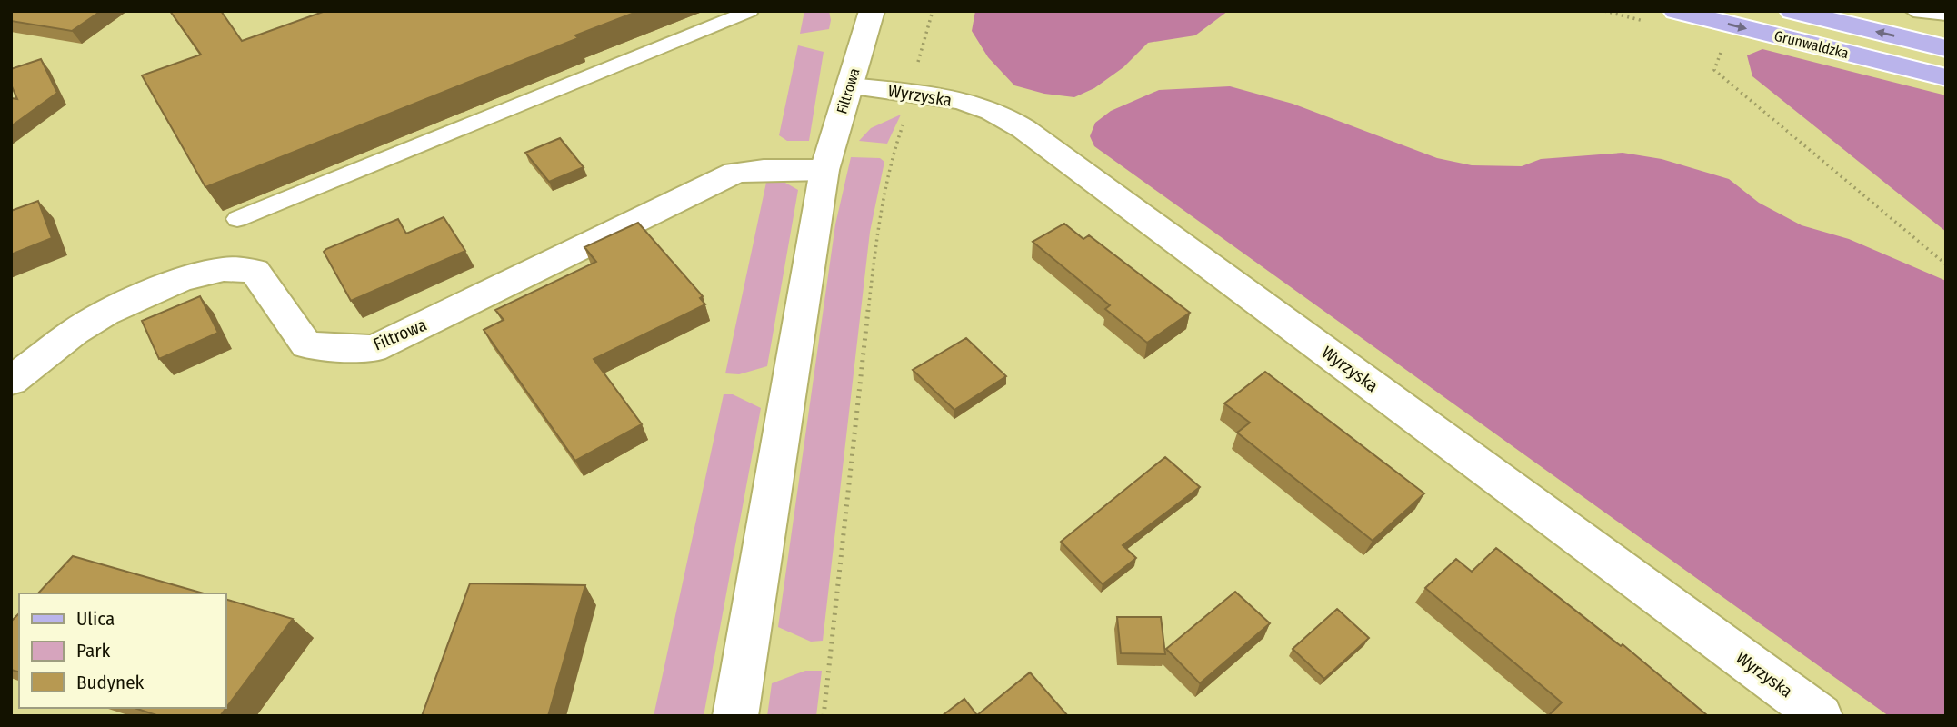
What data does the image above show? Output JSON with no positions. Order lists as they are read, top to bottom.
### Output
{
  "streets": {
    "main road": ["Grunwaldzka"],
    "street": ["Filtrowa", "Wyrzyska"]
  },
  "crossings": [
    ["Filtrowa", "Wyrzyska"]
  ],
  "legend": ["Ulica", "Park", "Budynek"]
}
